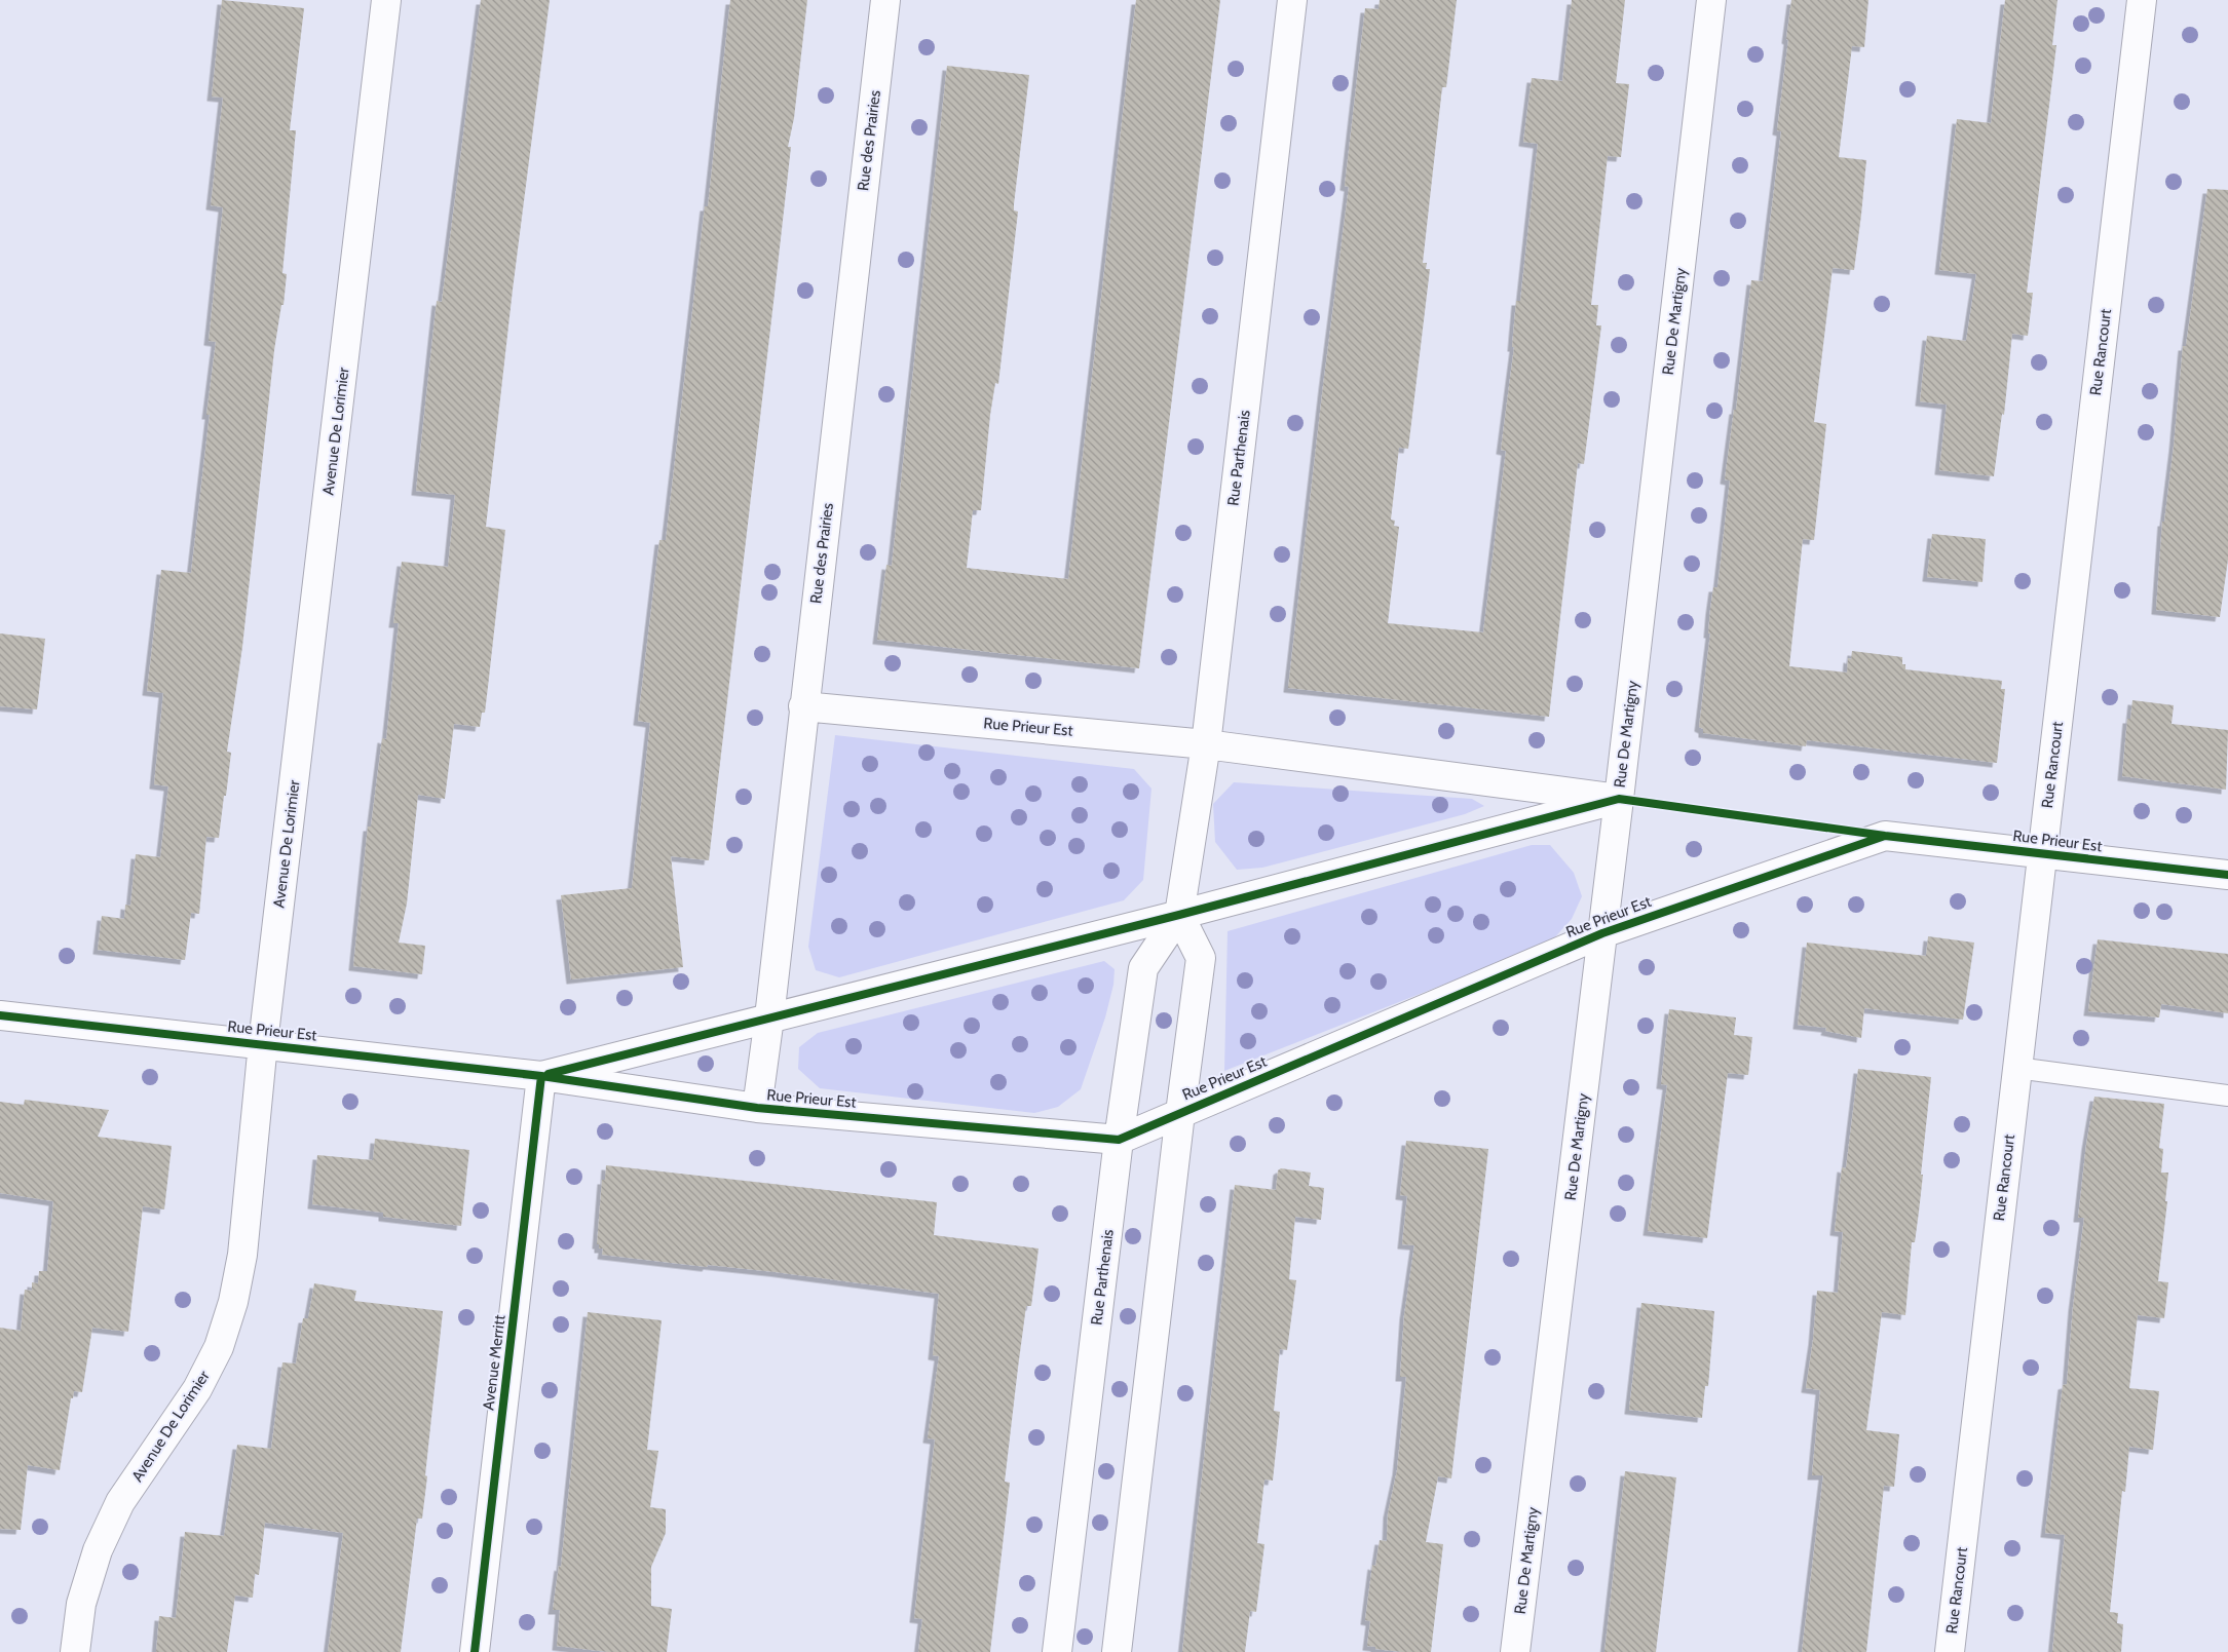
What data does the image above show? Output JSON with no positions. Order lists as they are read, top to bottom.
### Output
{
  "streets": {
    "street": [
      "Rue des Prairies",
      "Rue De Martigny",
      "Rue Rancourt",
      "Avenue De Lorimier",
      "Rue Parthenais",
      "Rue Prieur Est",
      "Avenue Merritt"
    ]
  },
  "crossings": [
    ["Rue des Prairies", "Rue Prieur Est"],
    ["Rue De Martigny", "Rue Prieur Est"],
    ["Rue Rancourt", "Rue Prieur Est"],
    ["Avenue De Lorimier", "Rue Prieur Est"],
    ["Rue Parthenais", "Rue Prieur Est"],
    ["Rue Prieur Est", "Avenue Merritt"]
  ]
}
